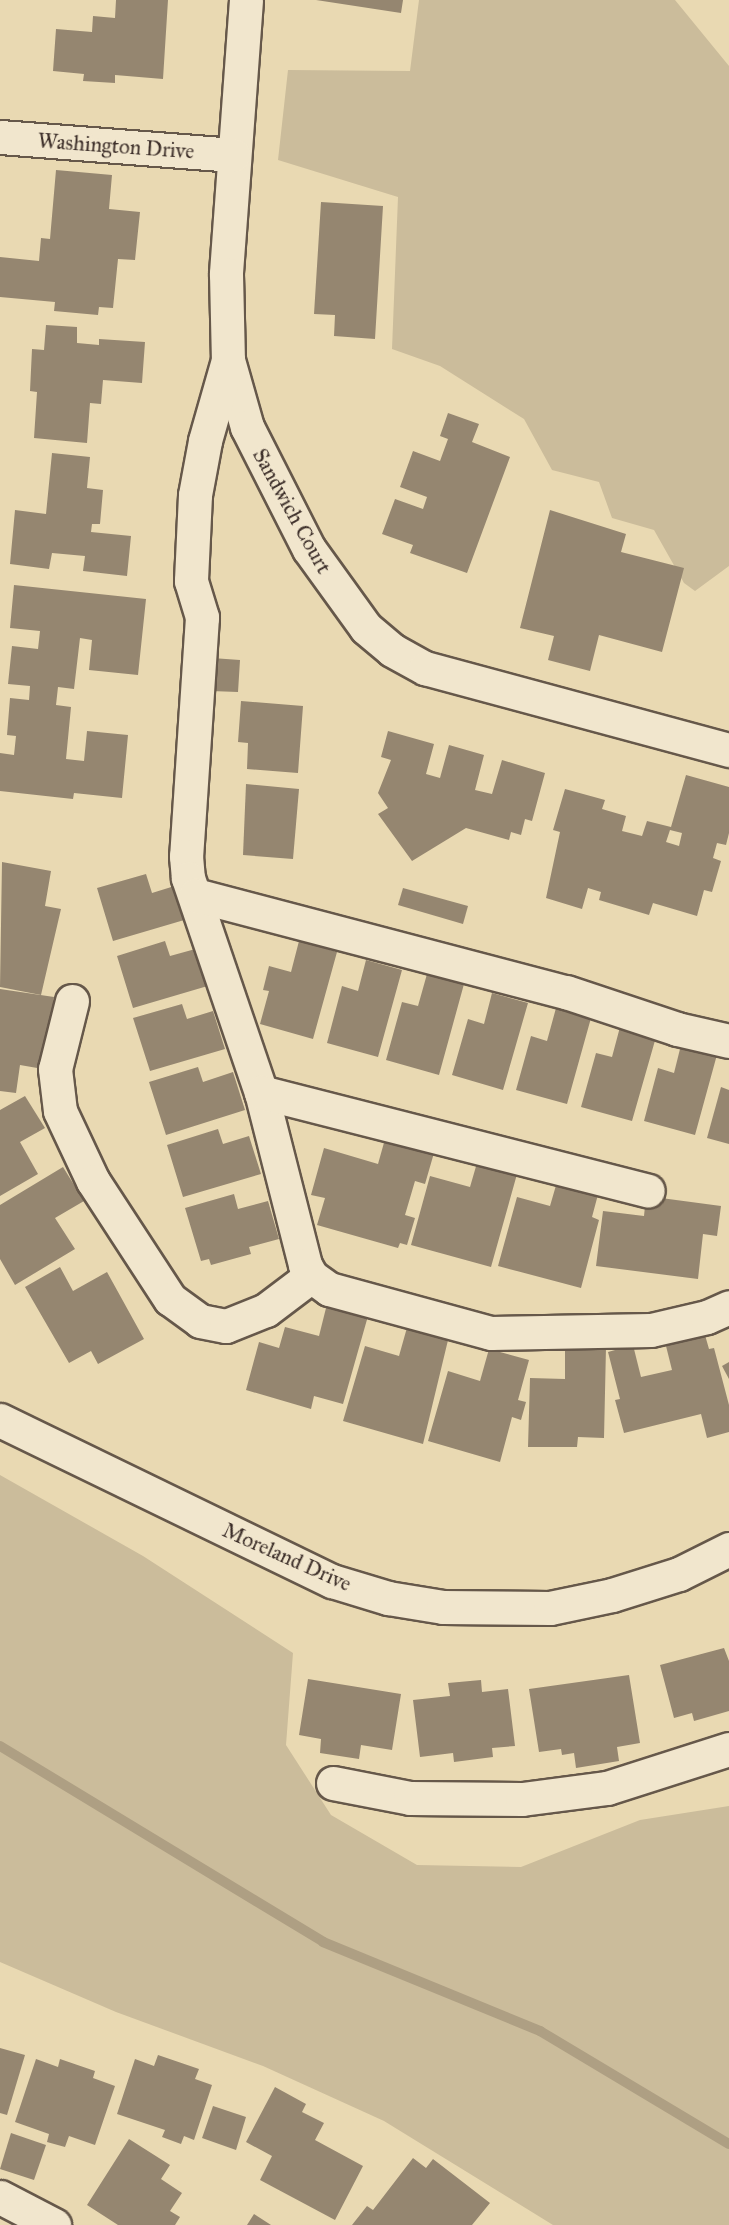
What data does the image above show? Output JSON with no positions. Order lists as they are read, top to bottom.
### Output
{
  "streets": {
    "street": ["Washington Drive", "Sandwich Court", "Moreland Drive"]
  },
  "crossings": [
    ["Washington Drive", "Sandwich Court"]
  ]
}
